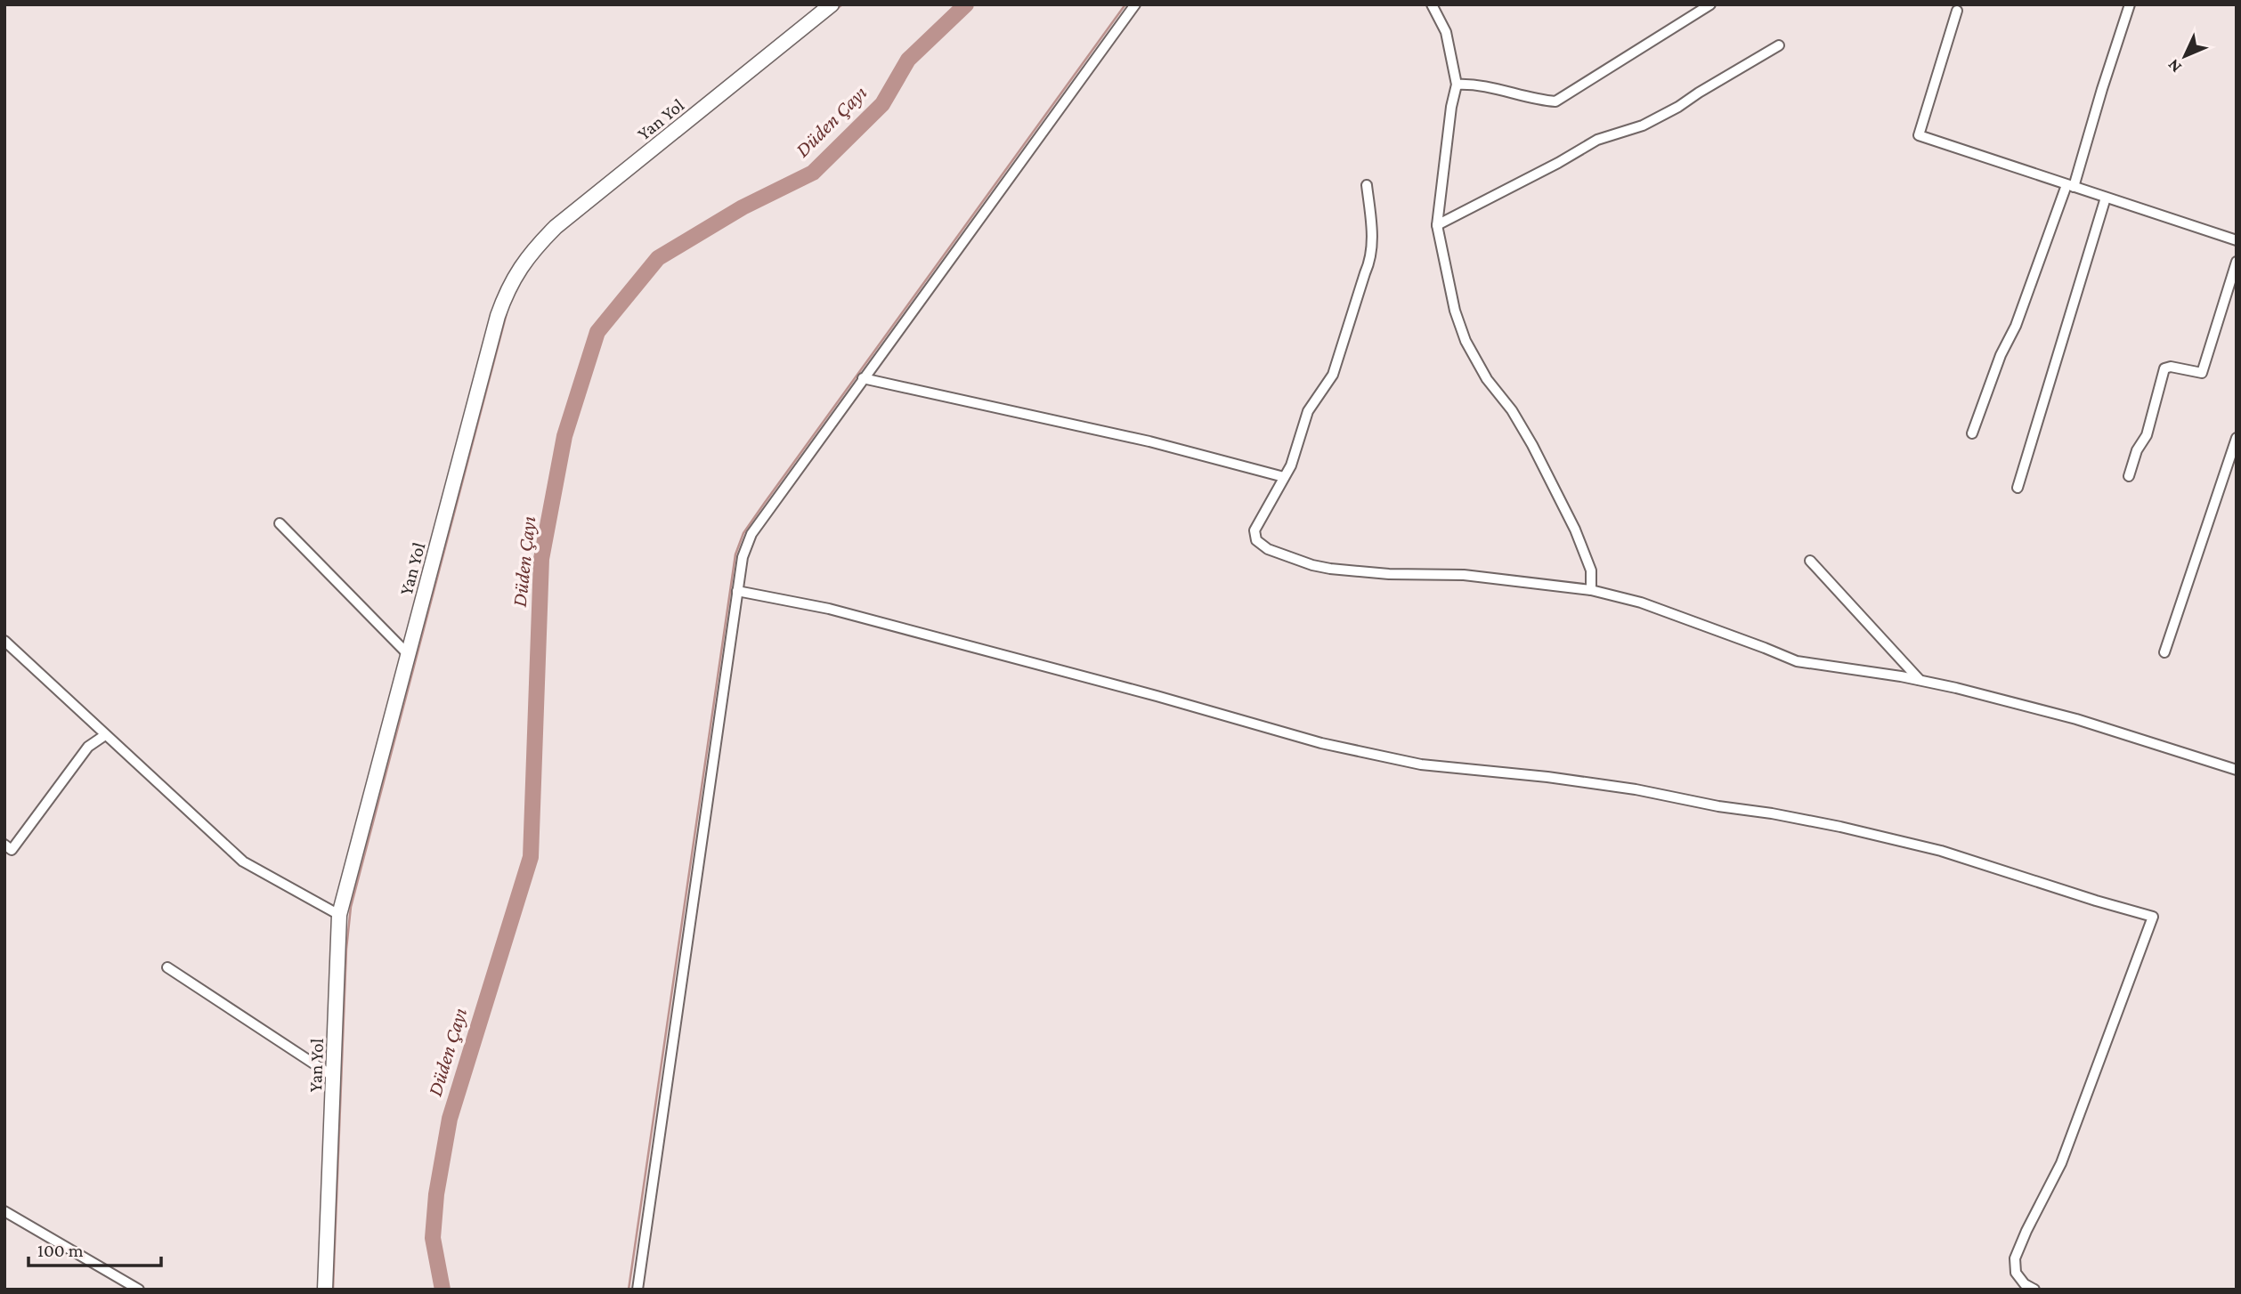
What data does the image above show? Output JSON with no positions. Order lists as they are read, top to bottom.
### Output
{
  "streets": {
    "street": ["Yan Yol"]
  },
  "water": ["Düden Çayı"],
  "scale_bar": "100 m",
  "north": "bottom left"
}
